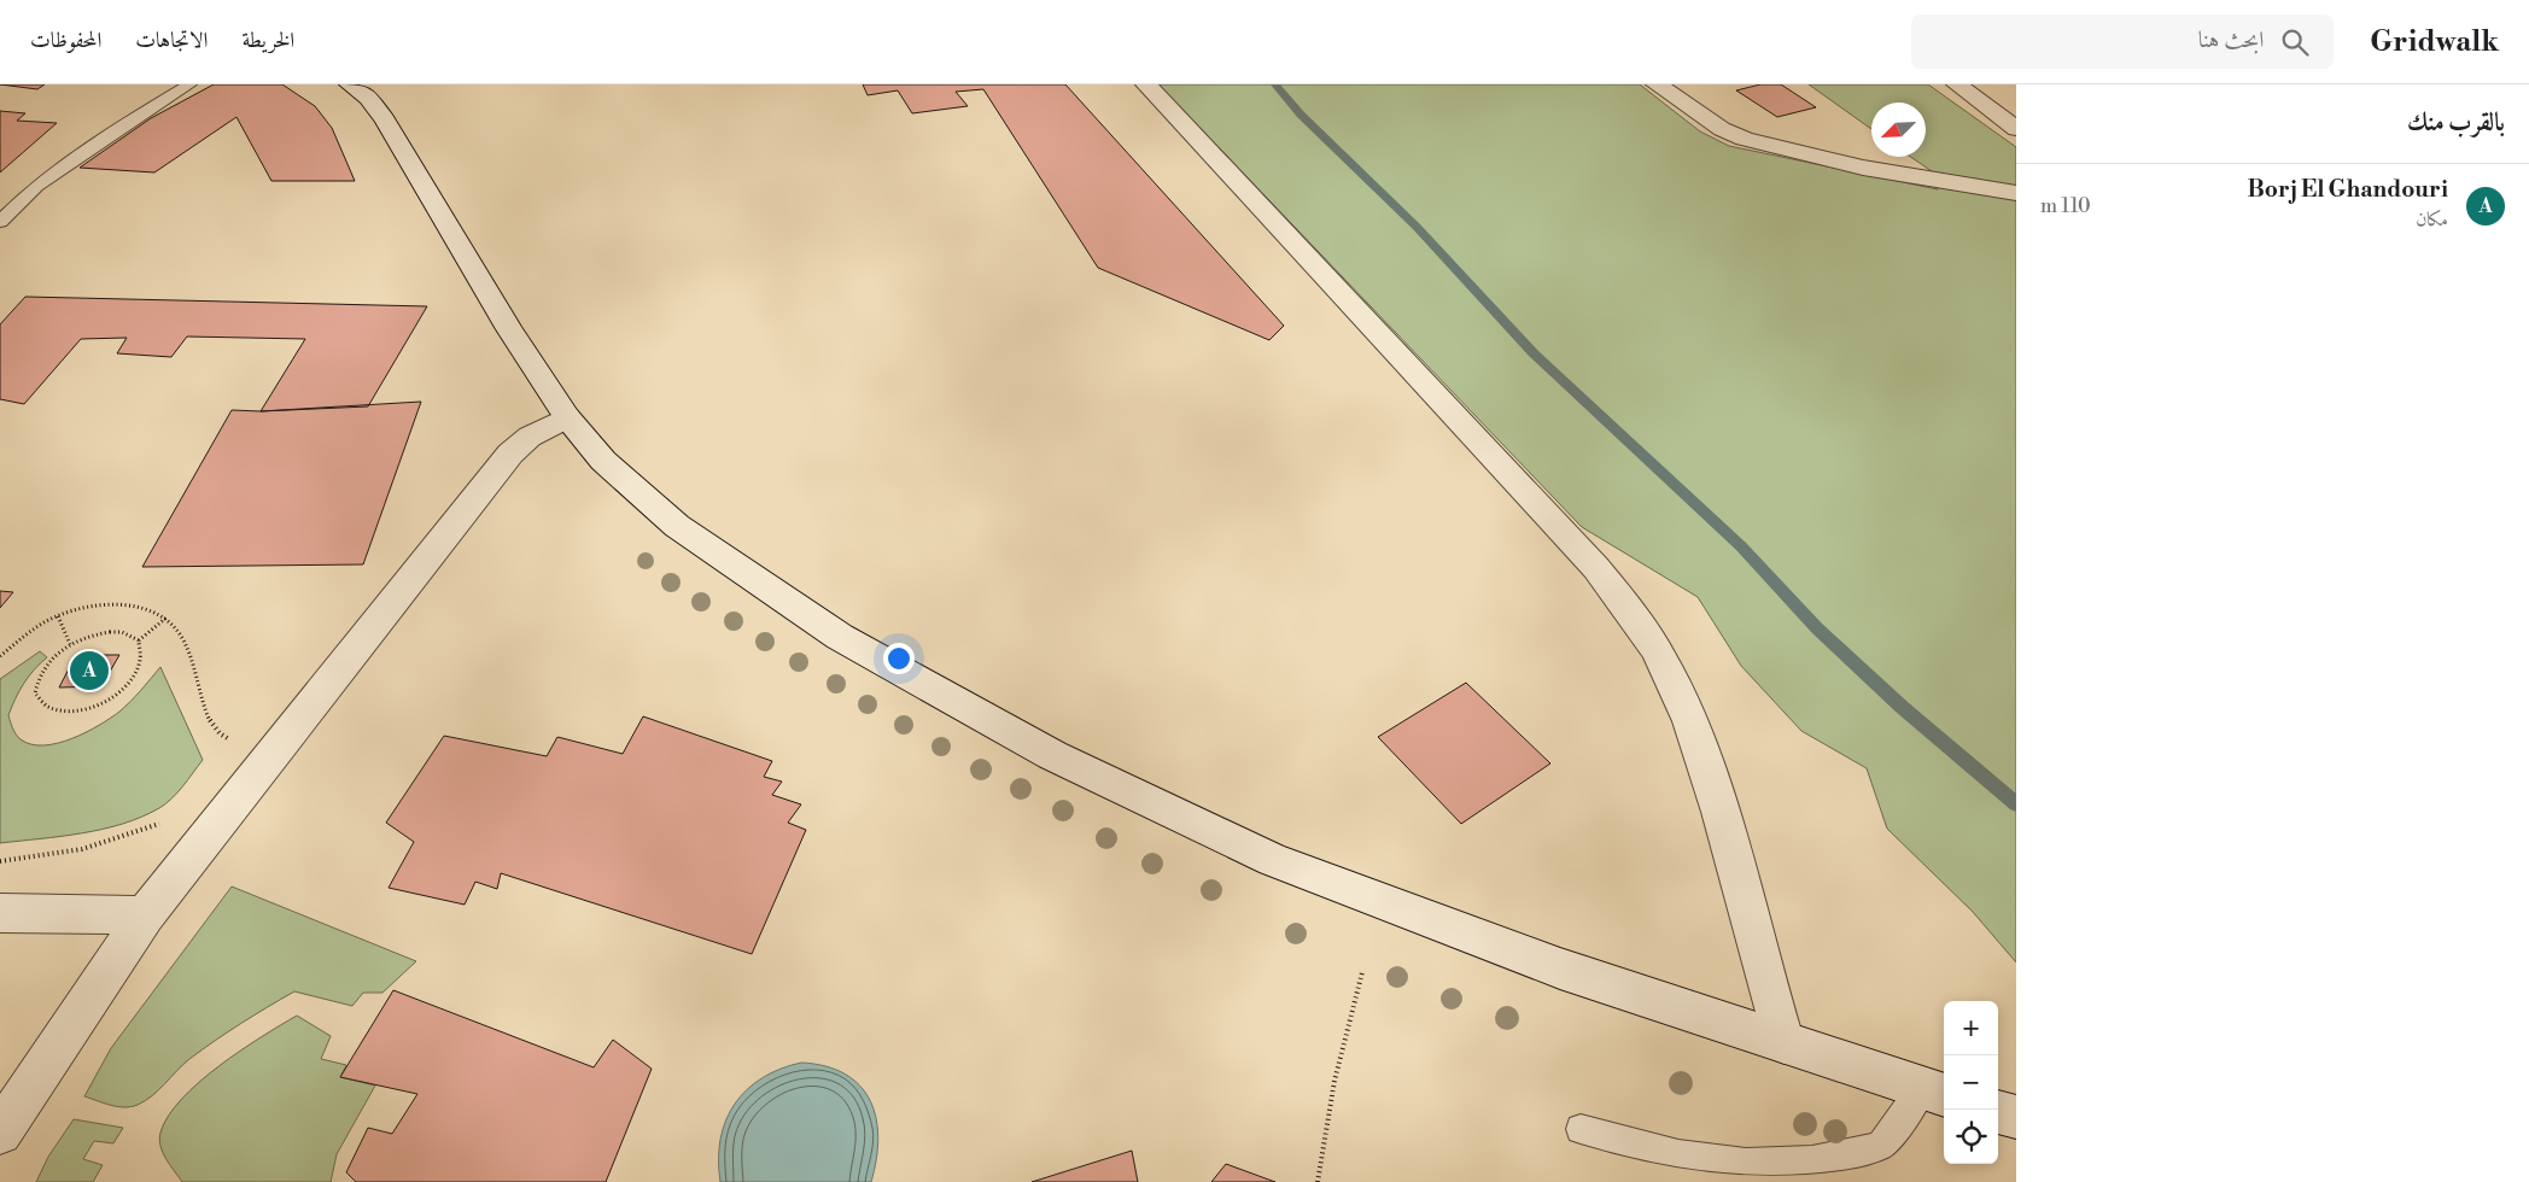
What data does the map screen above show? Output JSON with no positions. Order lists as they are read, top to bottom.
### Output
{
  "north": "bottom left",
  "page": {
    "header": "Gridwalk",
    "search": "ابحث هنا",
    "nav": ["الخريطة", "الاتجاهات", "المحفوظات"],
    "heading": "بالقرب منك",
    "list": [
      {
        "mark": "A",
        "name": "Borj El Ghandouri",
        "note": "مكان",
        "value": "110 m"
      }
    ],
    "pins": "A",
    "map_buttons": ["+", "−"]
  }
}
